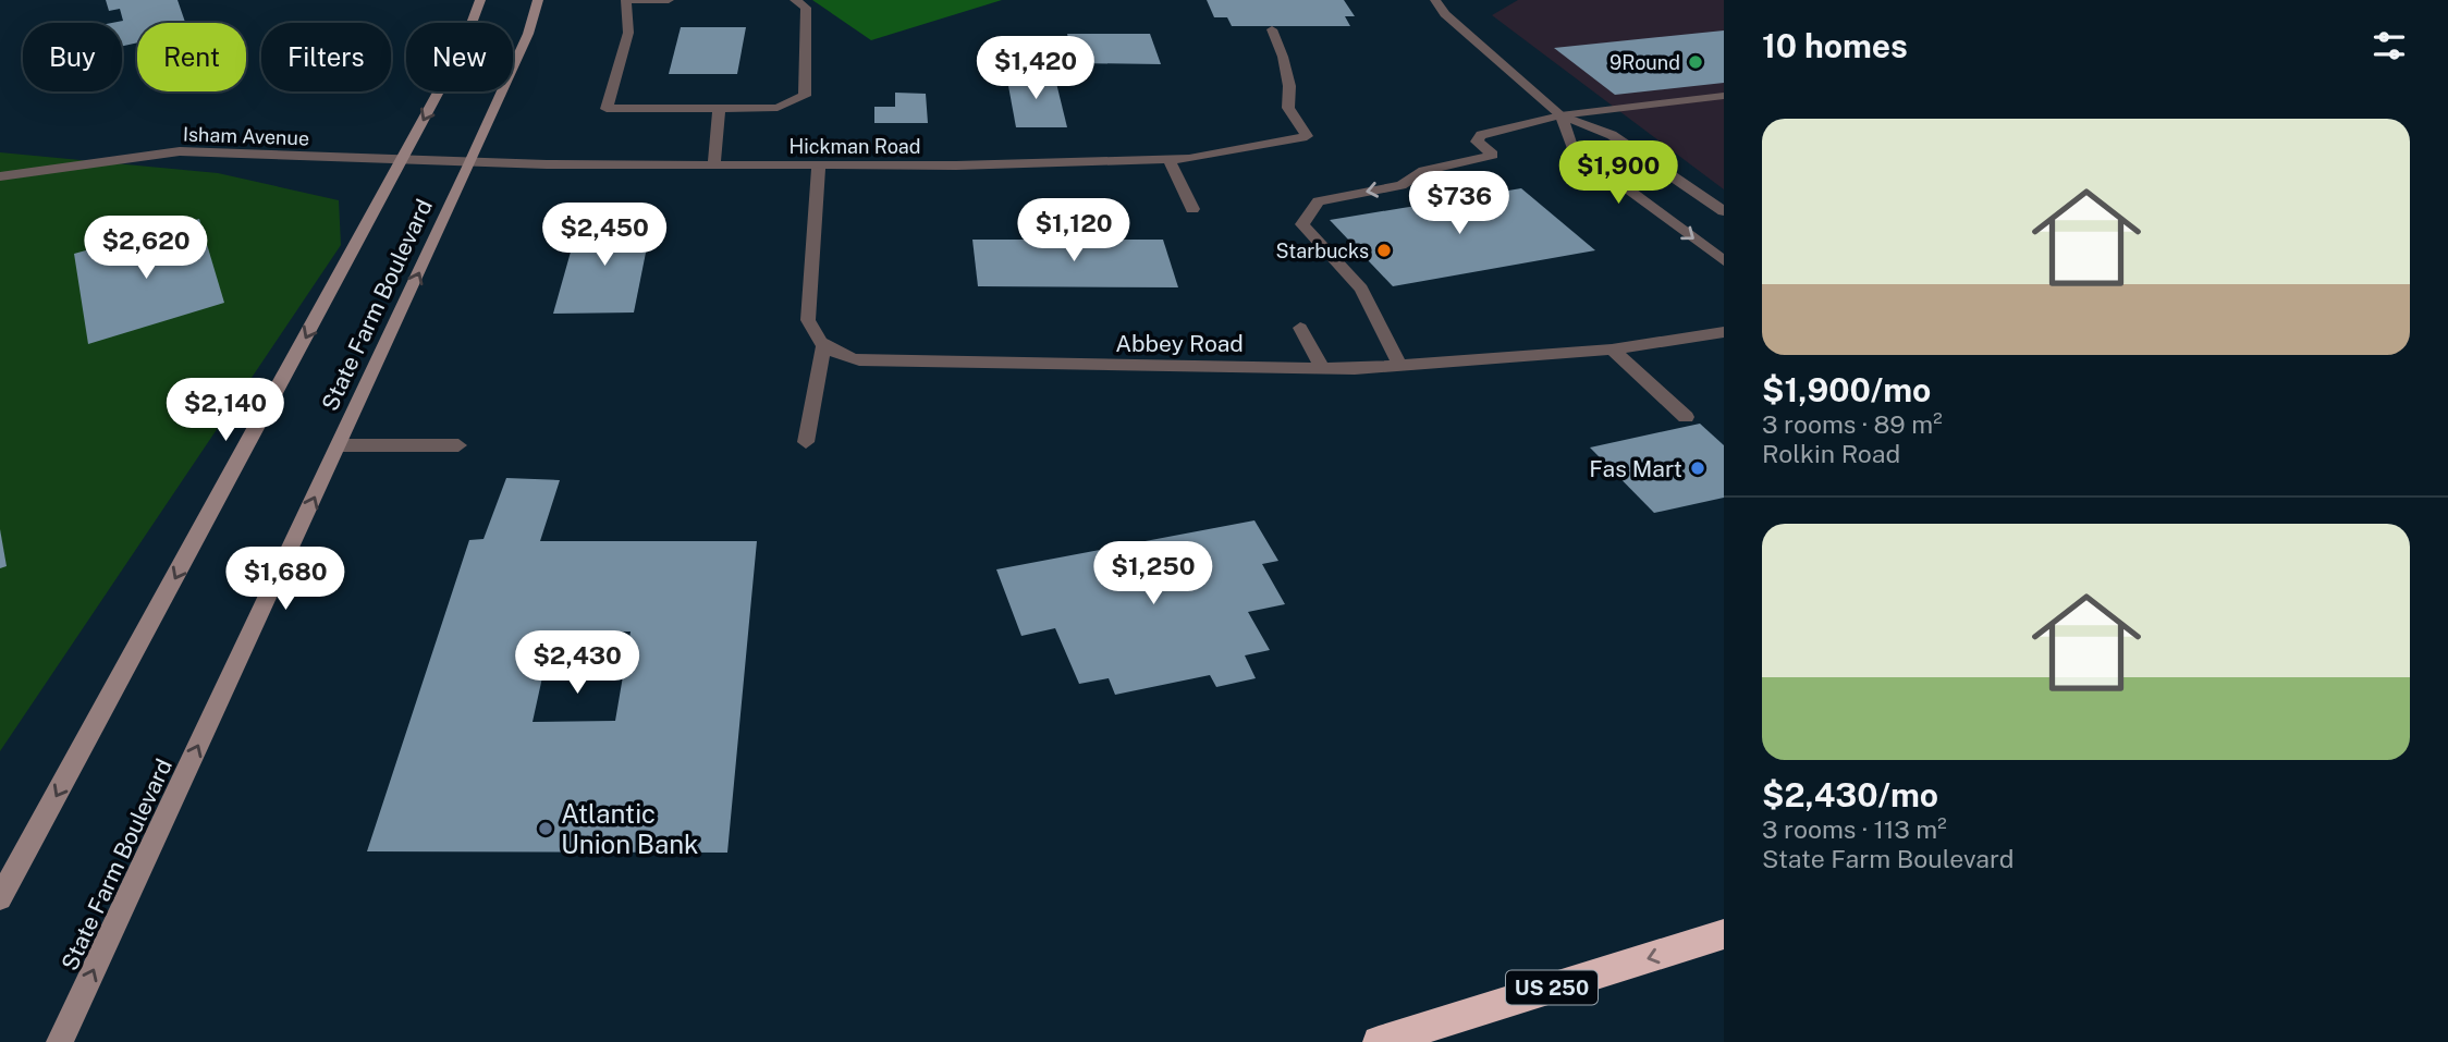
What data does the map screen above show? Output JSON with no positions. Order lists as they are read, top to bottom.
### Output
{
  "streets": {
    "highway": ["US 250"],
    "street": [
      "Isham Avenue",
      "Hickman Road",
      "State Farm Boulevard",
      "Abbey Road"
    ]
  },
  "crossings": [
    ["Isham Avenue", "Hickman Road"],
    ["Isham Avenue", "State Farm Boulevard"],
    ["Hickman Road", "State Farm Boulevard"]
  ],
  "places": [
    "9Round",
    "Starbucks",
    "Fas Mart",
    "Atlantic Union Bank"
  ],
  "page": {
    "heading": "10 homes",
    "chip": [
      "Buy",
      "Rent",
      "Filters",
      "New"
    ],
    "price": [
      "$1,420",
      "$1,900",
      "$736",
      "$1,120",
      "$2,450",
      "$2,620",
      "$2,140",
      "$1,250",
      "$1,680",
      "$2,430"
    ],
    "list": [
      {
        "name": "$1,900/mo",
        "note": "3 rooms · 89 m² · Rolkin Road"
      },
      {
        "name": "$2,430/mo",
        "note": "3 rooms · 113 m² · State Farm Boulevard"
      }
    ]
  }
}
